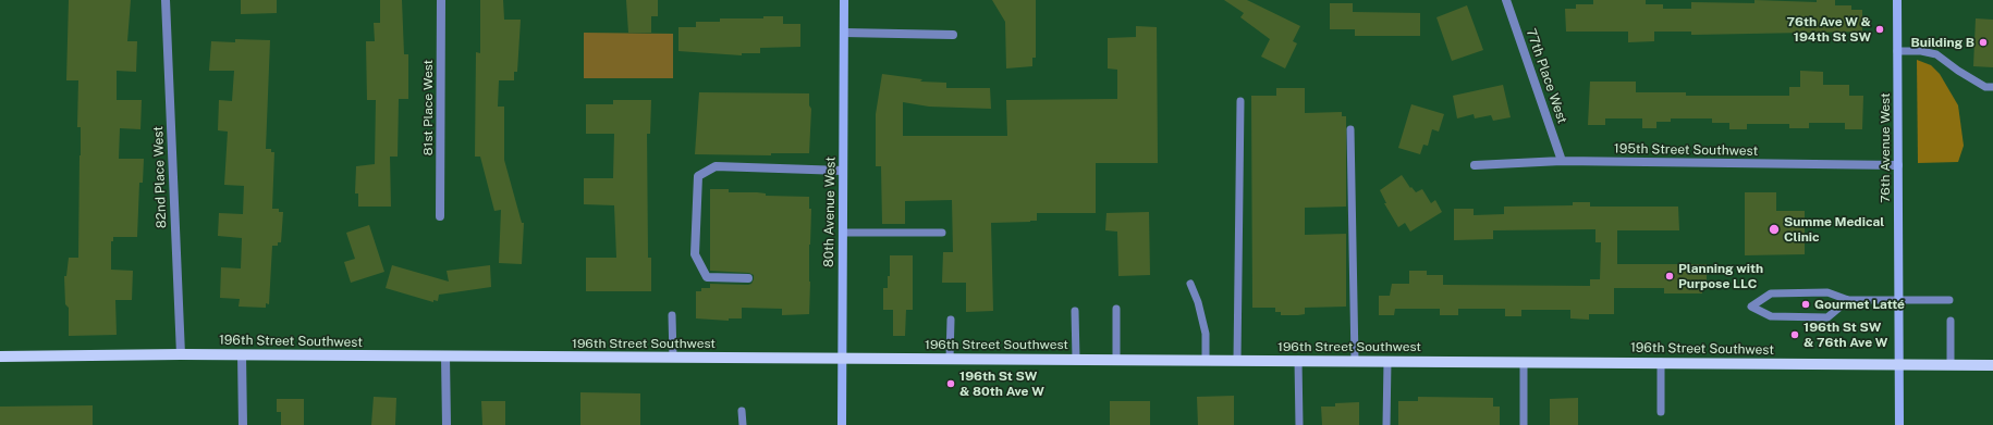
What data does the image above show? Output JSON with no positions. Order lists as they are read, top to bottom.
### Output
{
  "streets": {
    "main road": ["196th Street Southwest"],
    "street": [
      "77th Place West",
      "81st Place West",
      "76th Avenue West",
      "195th Street Southwest",
      "82nd Place West",
      "80th Avenue West"
    ]
  },
  "crossings": [
    ["77th Place West", "195th Street Southwest"],
    ["76th Avenue West", "195th Street Southwest"],
    ["76th Avenue West", "196th Street Southwest"],
    ["82nd Place West", "196th Street Southwest"],
    ["80th Avenue West", "196th Street Southwest"]
  ],
  "places": [
    "76th Ave W & 194th St SW",
    "Building B",
    "Summe Medical Clinic",
    "Planning with Purpose LLC",
    "Gourmet Latté",
    "196th St SW & 76th Ave W",
    "196th St SW & 80th Ave W"
  ]
}
